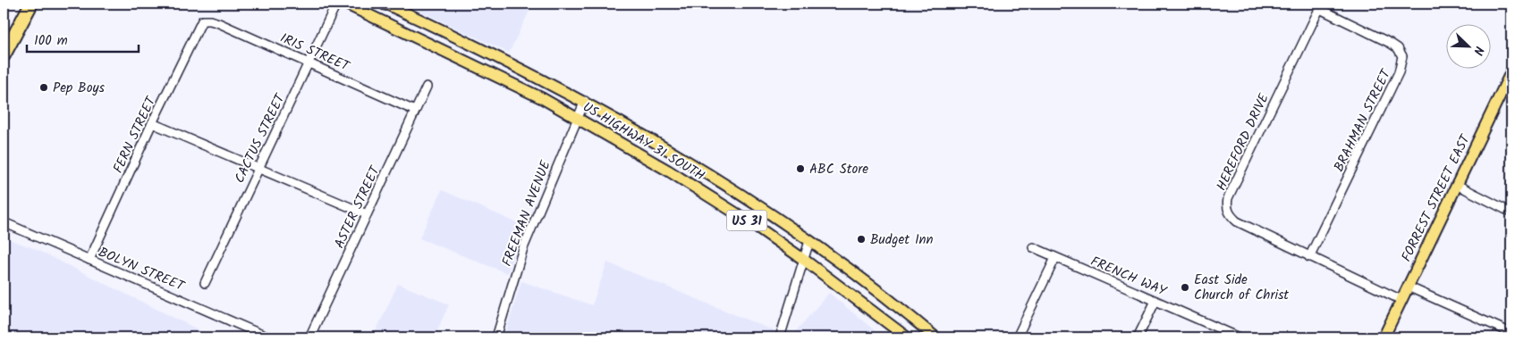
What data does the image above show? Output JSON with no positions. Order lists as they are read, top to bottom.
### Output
{
  "streets": {
    "main road": ["US HIGHWAY 31 SOUTH", "FORREST STREET EAST", "US 31"],
    "street": [
      "IRIS STREET",
      "BRAHMAN STREET",
      "FERN STREET",
      "CACTUS STREET",
      "HEREFORD DRIVE",
      "ASTER STREET",
      "FREEMAN AVENUE",
      "BOLYN STREET",
      "FRENCH WAY"
    ]
  },
  "crossings": [
    ["IRIS STREET", "FERN STREET"],
    ["IRIS STREET", "CACTUS STREET"],
    ["IRIS STREET", "ASTER STREET"],
    ["BRAHMAN STREET", "HEREFORD DRIVE"],
    ["FERN STREET", "BOLYN STREET"],
    ["US HIGHWAY 31 SOUTH", "FREEMAN AVENUE"],
    ["HEREFORD DRIVE", "FORREST STREET EAST"]
  ],
  "places": [
    "Pep Boys",
    "ABC Store",
    "Budget Inn",
    "East Side Church of Christ"
  ],
  "scale_bar": "100 m",
  "north": "bottom right"
}
